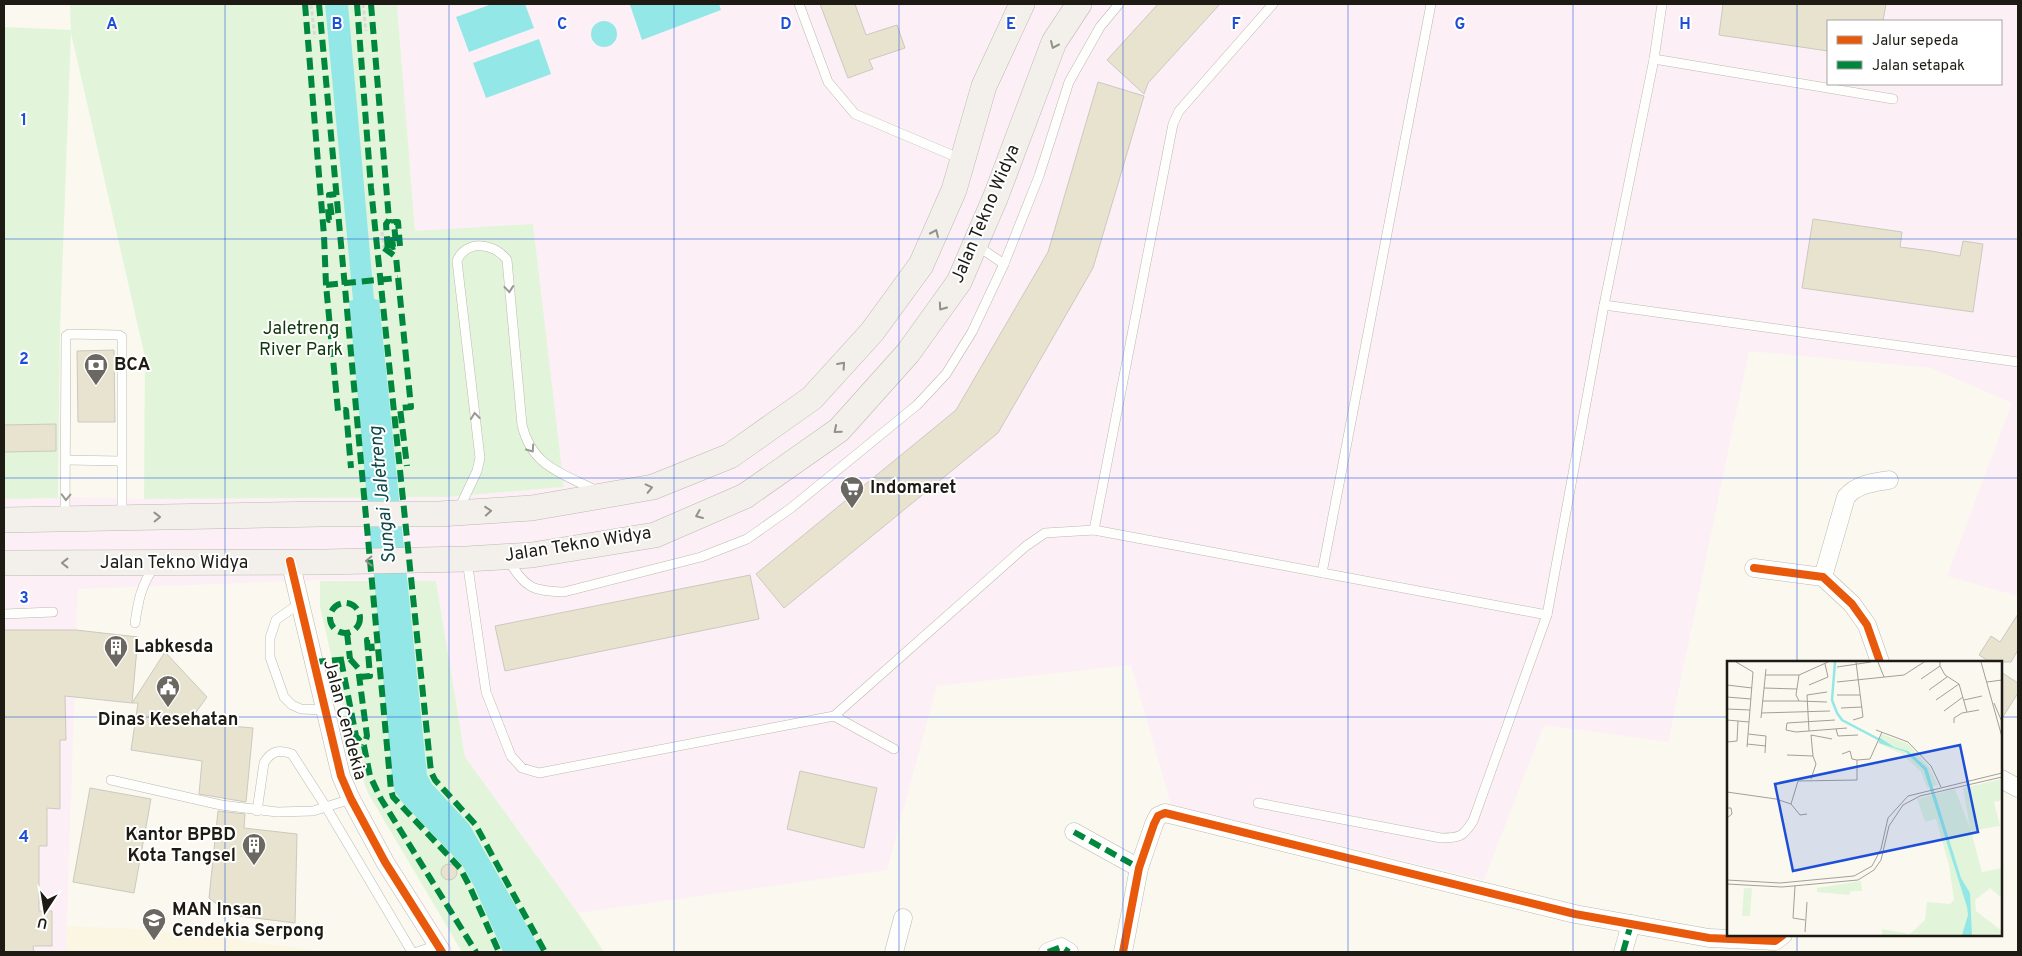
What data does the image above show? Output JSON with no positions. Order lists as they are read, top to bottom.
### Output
{
  "streets": {
    "main road": ["Jalan Tekno Widya"],
    "street": ["Jalan Cendekia"]
  },
  "crossings": [
    ["Jalan Tekno Widya", "Jalan Cendekia"]
  ],
  "water": ["Sungai Jaletreng"],
  "parks": ["Jaletreng River Park"],
  "places": {
    "bank": ["BCA"],
    "supermarket": ["Indomaret"],
    "building": ["Labkesda", "Kantor BPBD Kota Tangsel"],
    "public building": ["Dinas Kesehatan"],
    "school or university": ["MAN Insan Cendekia Serpong"]
  },
  "legend": ["Jalur sepeda", "Jalan setapak"],
  "north": "bottom",
  "grid": {
    "columns": [
      "A",
      "B",
      "C",
      "D",
      "E",
      "F",
      "G",
      "H"
    ],
    "rows": [
      "1",
      "2",
      "3",
      "4"
    ]
  }
}
